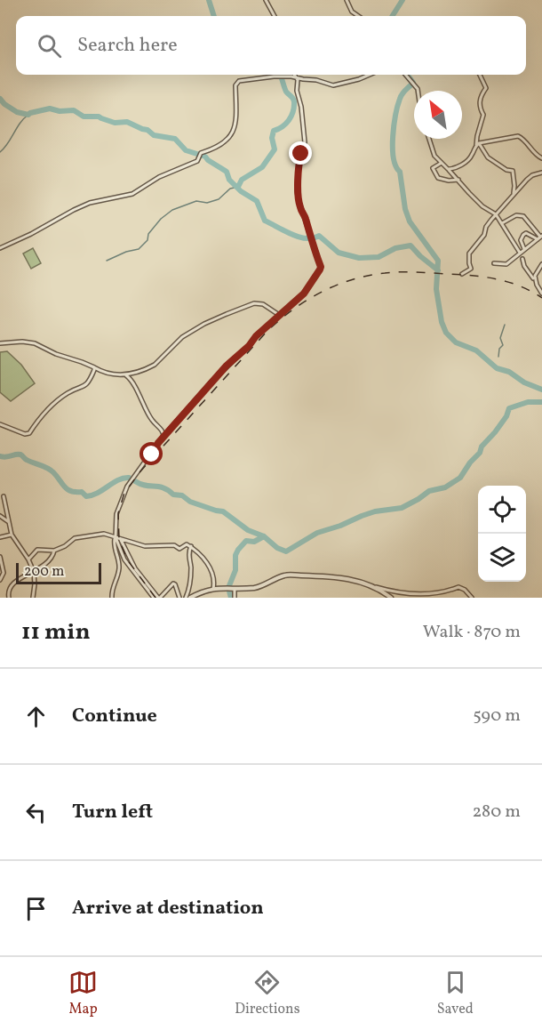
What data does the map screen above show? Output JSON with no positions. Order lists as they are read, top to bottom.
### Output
{
  "scale_bar": "200 m",
  "north": "top left",
  "page": {
    "search": "Search here",
    "scale": "200 m",
    "heading": ["11 min", "Walk · 870 m"],
    "list": [
      ["Continue", "590 m"],
      ["Turn left", "280 m"],
      "Arrive at destination"
    ],
    "nav": ["Map", "Directions", "Saved"]
  }
}
